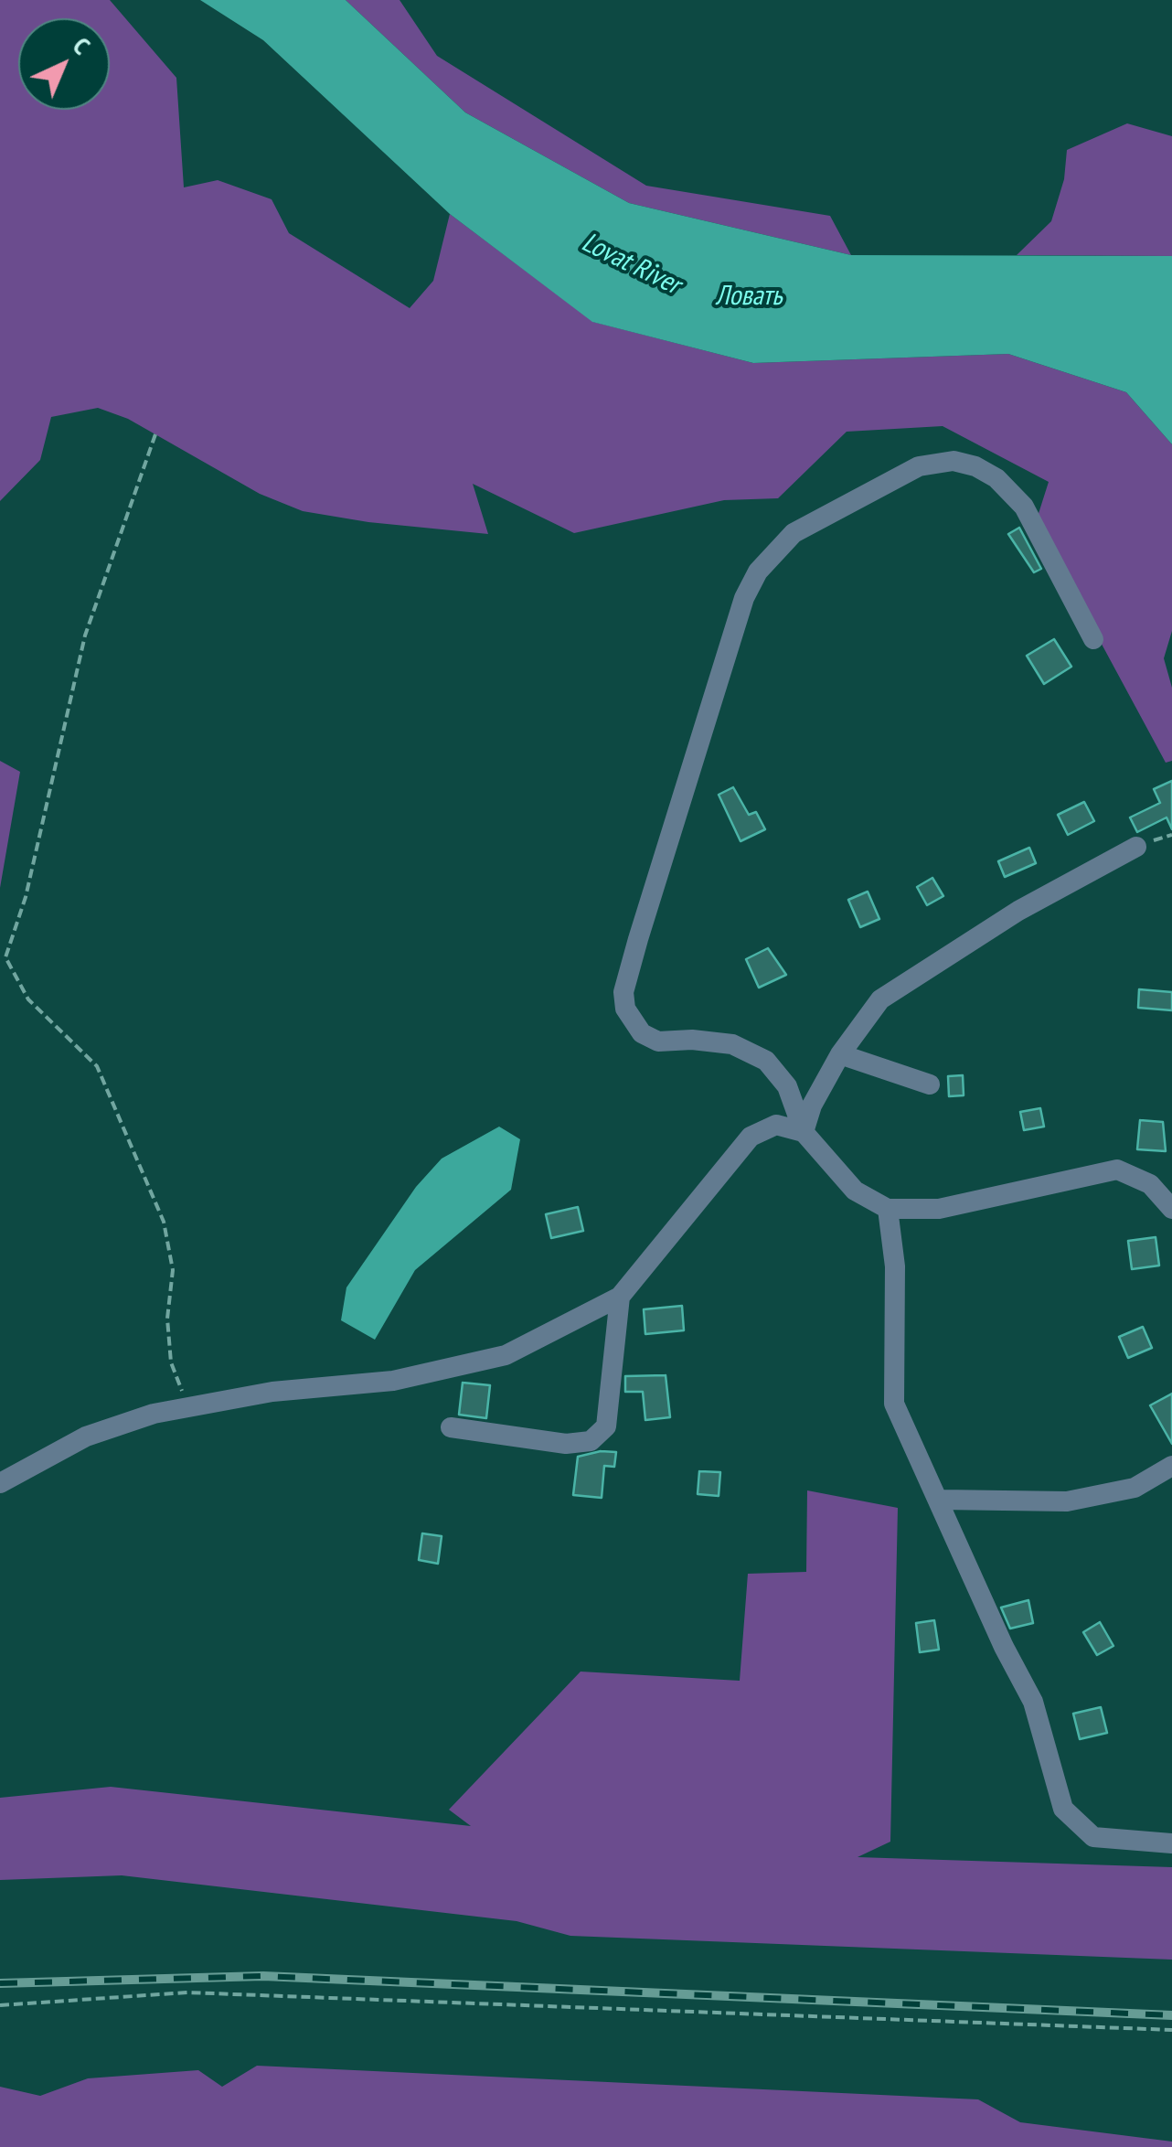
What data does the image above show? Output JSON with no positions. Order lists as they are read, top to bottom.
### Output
{
  "water": ["Lovat River", "Ловать"],
  "north": "top right"
}
